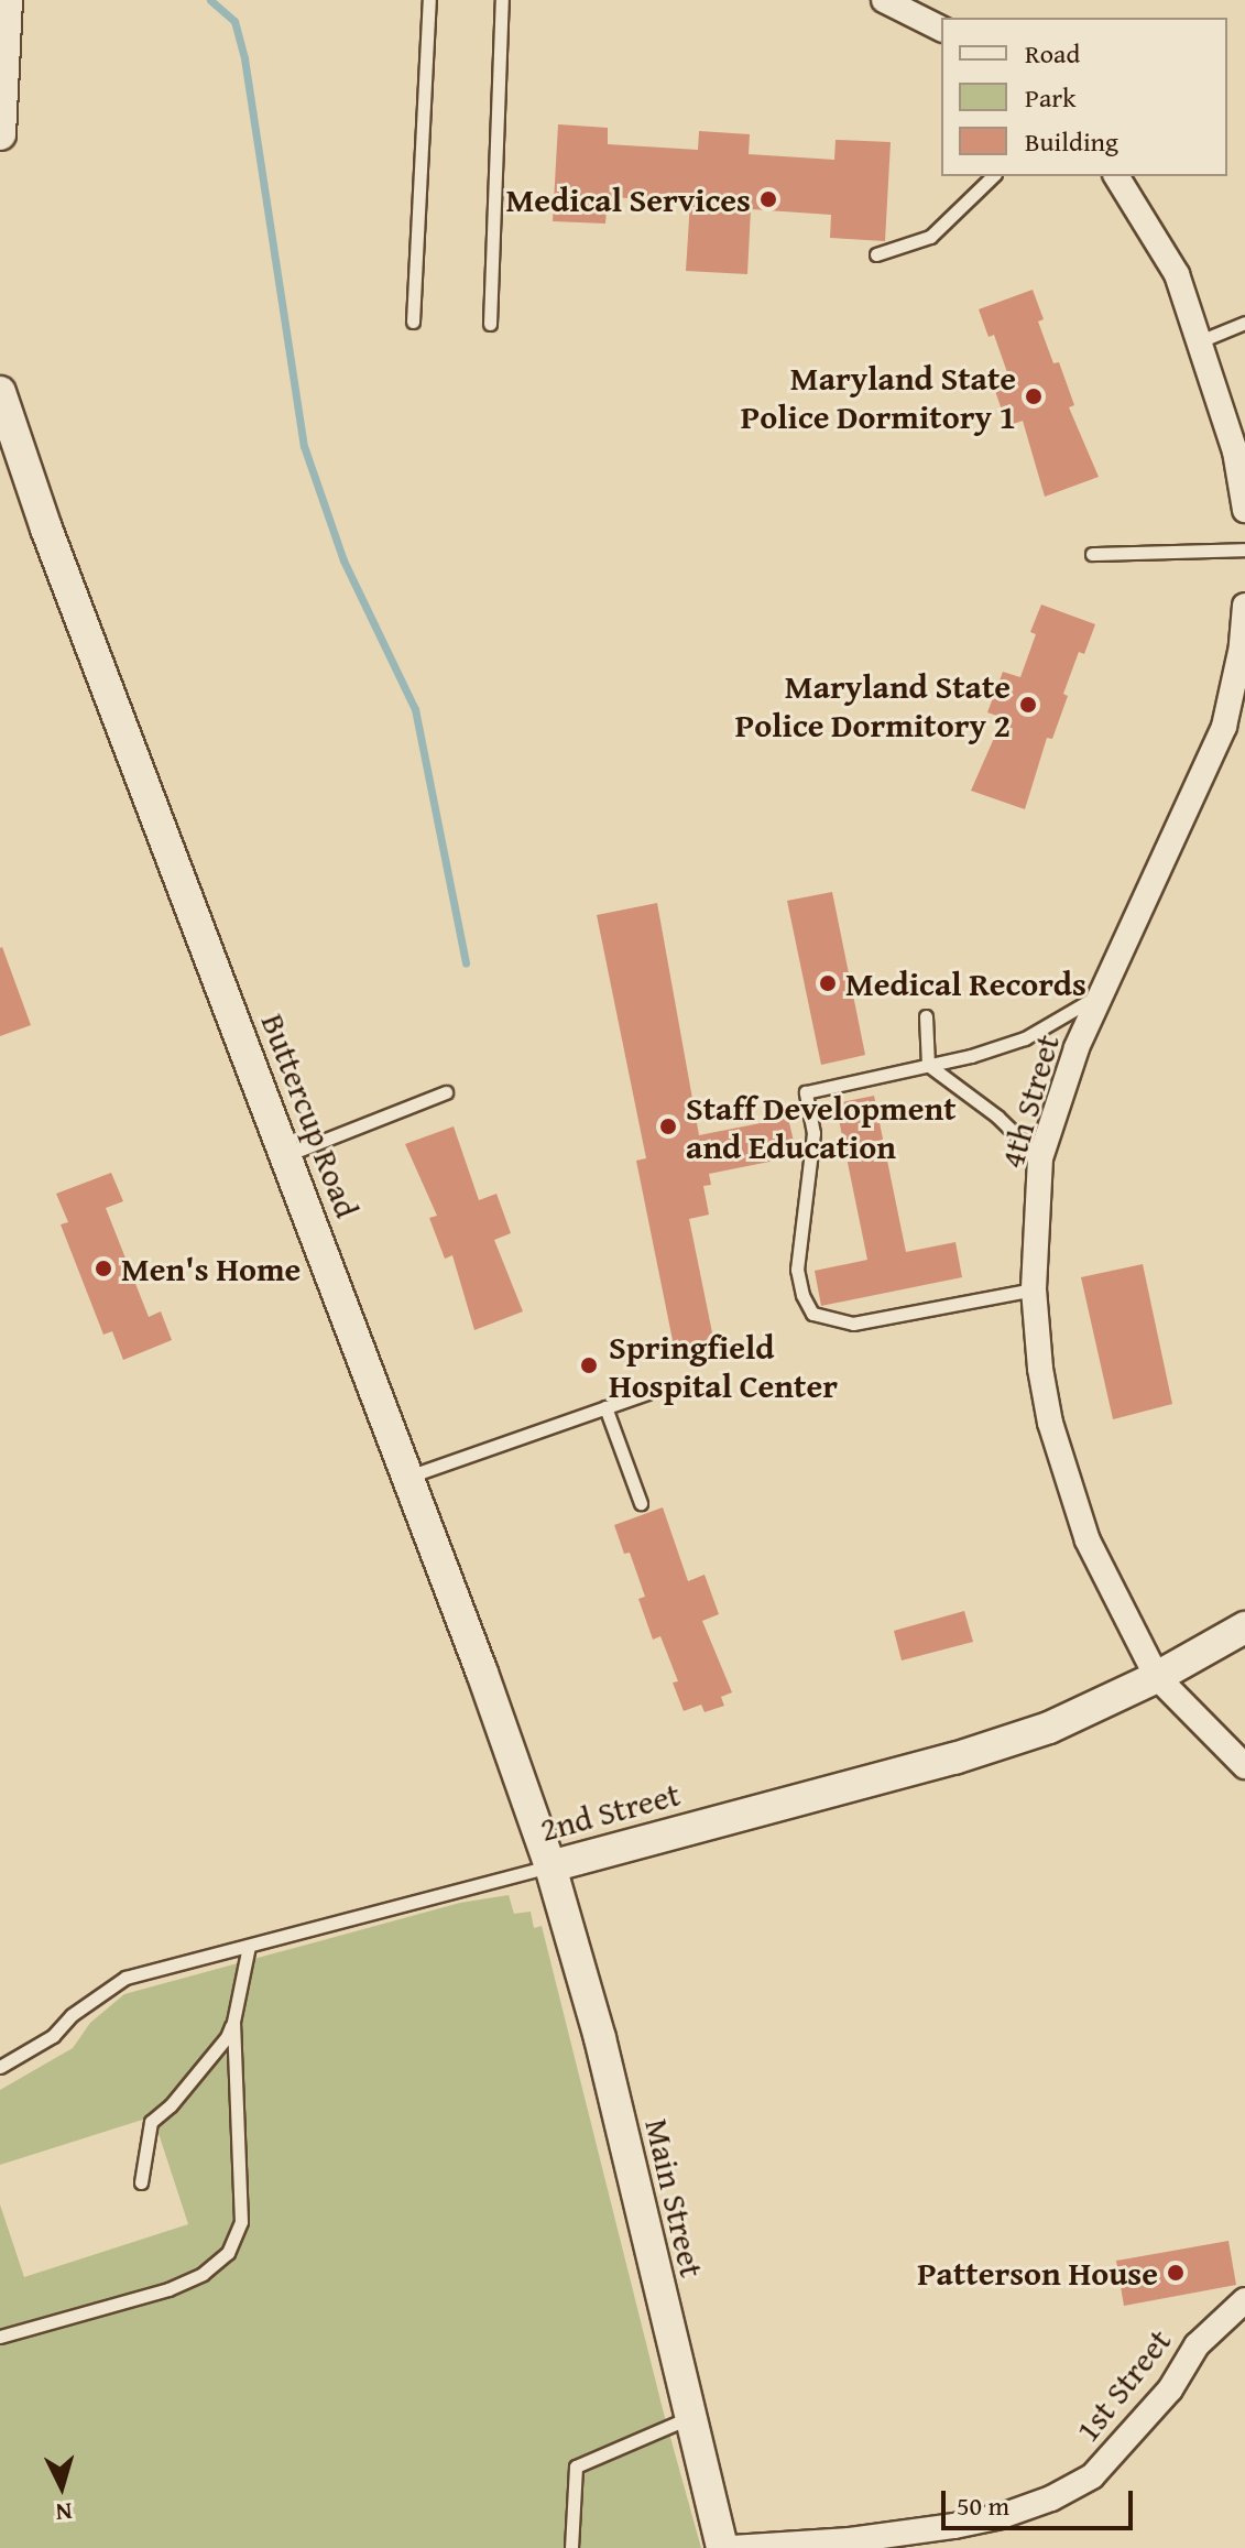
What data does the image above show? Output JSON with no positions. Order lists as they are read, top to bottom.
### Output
{
  "streets": {
    "street": [
      "4th Street",
      "Buttercup Road",
      "2nd Street",
      "Main Street",
      "1st Street"
    ]
  },
  "crossings": [
    ["4th Street", "2nd Street"],
    ["Buttercup Road", "2nd Street"],
    ["Buttercup Road", "Main Street"],
    ["2nd Street", "Main Street"]
  ],
  "places": [
    "Medical Services",
    "Maryland State Police Dormitory 1",
    "Maryland State Police Dormitory 2",
    "Medical Records",
    "Staff Development and Education",
    "Men's Home",
    "Springfield Hospital Center",
    "Patterson House"
  ],
  "legend": ["Road", "Park", "Building"],
  "scale_bar": "50 m",
  "north": "bottom"
}
